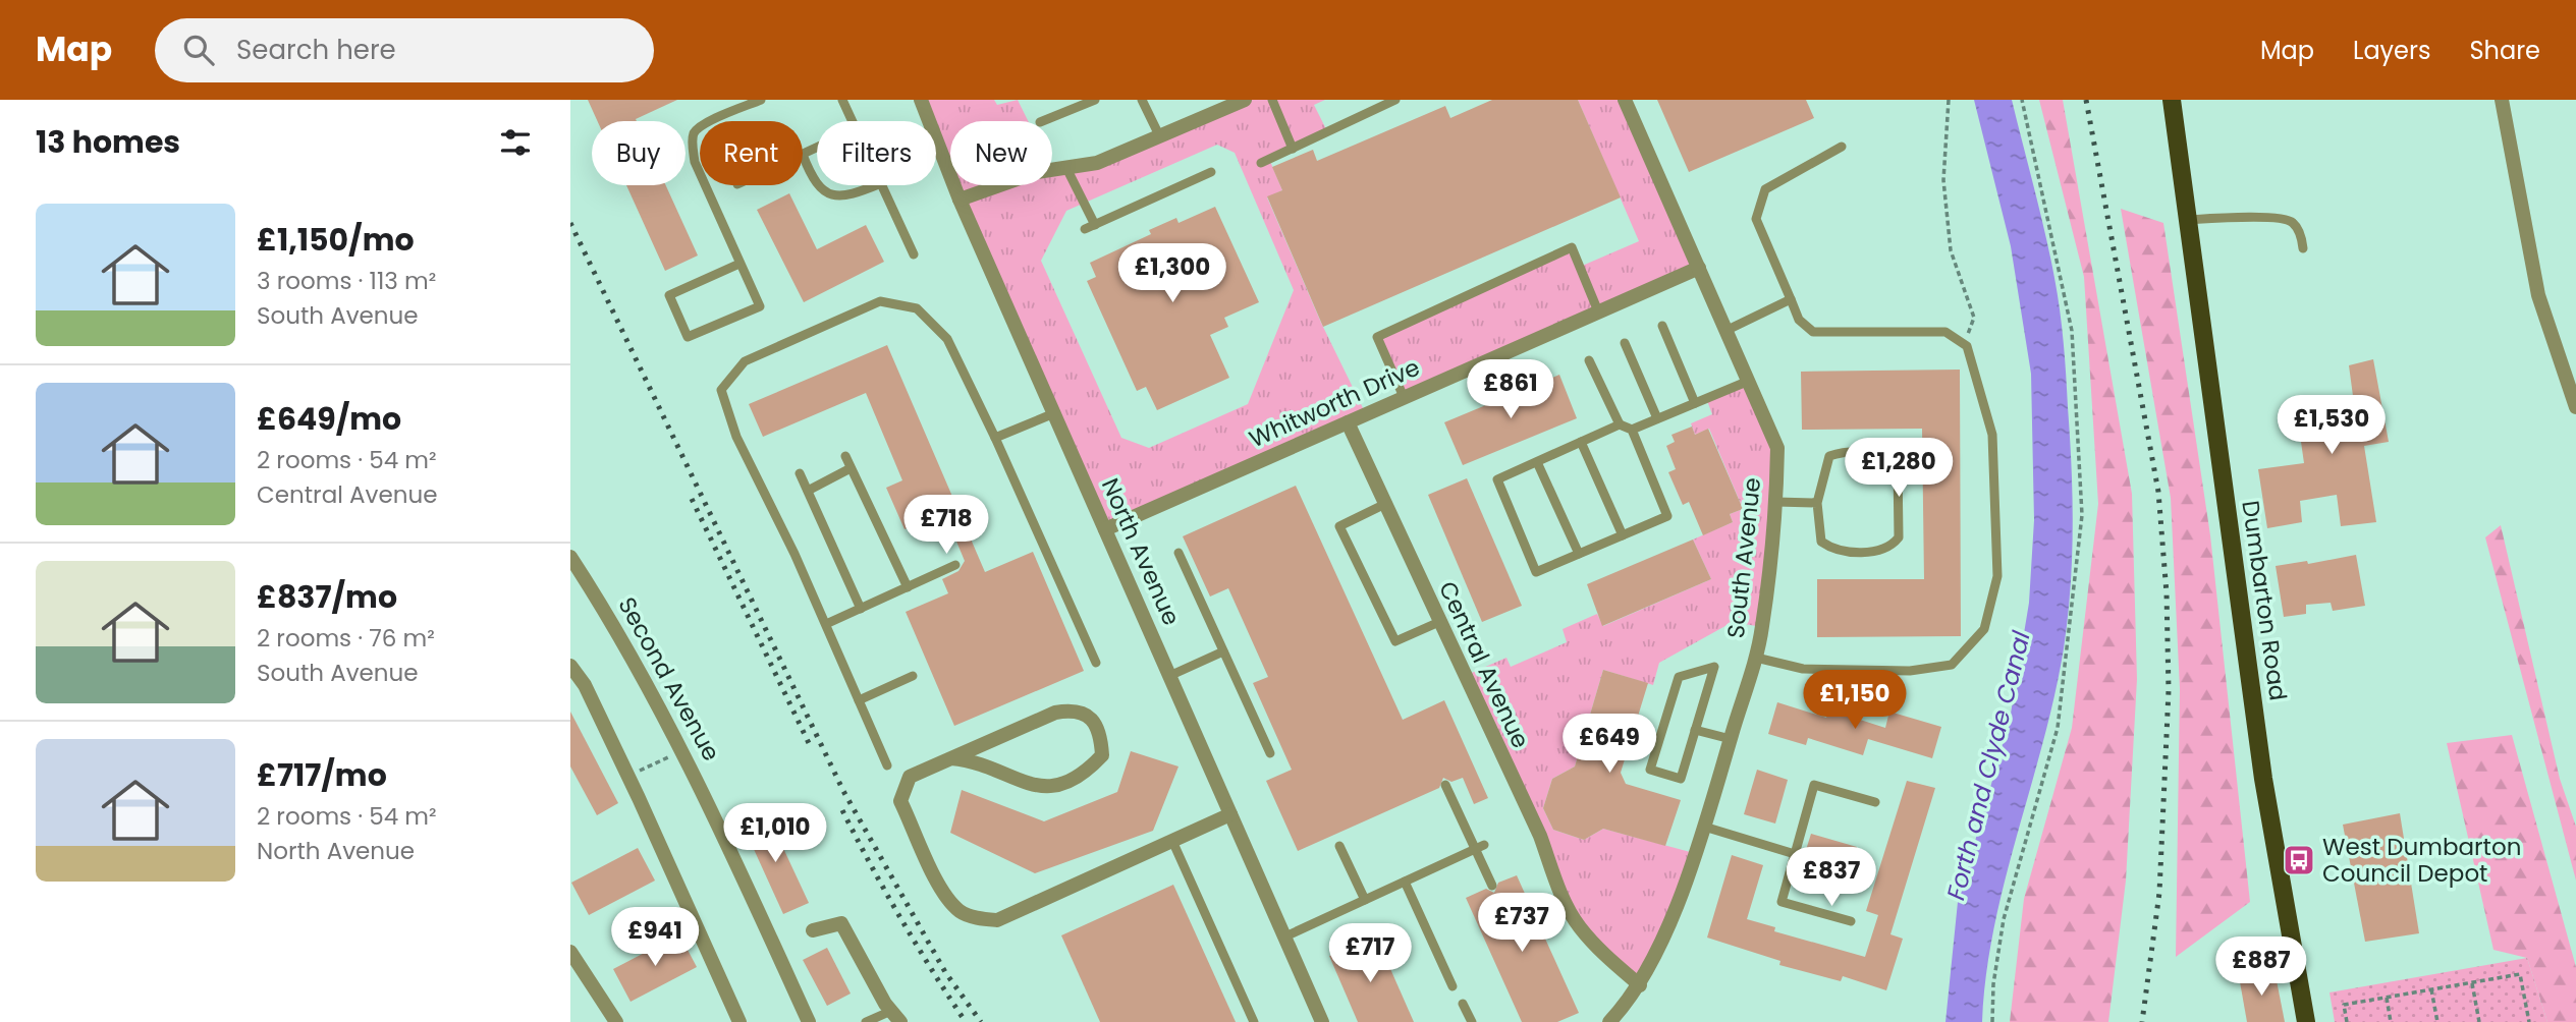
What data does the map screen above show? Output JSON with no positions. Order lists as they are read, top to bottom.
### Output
{
  "streets": {
    "main road": ["Dumbarton Road"],
    "street": [
      "Whitworth Drive",
      "North Avenue",
      "South Avenue",
      "Central Avenue",
      "Second Avenue"
    ]
  },
  "crossings": [
    ["Whitworth Drive", "North Avenue"],
    ["Whitworth Drive", "South Avenue"],
    ["Whitworth Drive", "Central Avenue"],
    ["South Avenue", "Central Avenue"]
  ],
  "water": ["Forth and Clyde Canal"],
  "places": {
    "bus stop": ["West Dumbarton Council Depot"]
  },
  "page": {
    "header": "Map",
    "search": "Search here",
    "nav": ["Map", "Layers", "Share"],
    "heading": "13 homes",
    "chip": [
      "Buy",
      "Rent",
      "Filters",
      "New"
    ],
    "list": [
      {
        "name": "£1,150/mo",
        "note": "3 rooms · 113 m² · South Avenue"
      },
      {
        "name": "£649/mo",
        "note": "2 rooms · 54 m² · Central Avenue"
      },
      {
        "name": "£837/mo",
        "note": "2 rooms · 76 m² · South Avenue"
      },
      {
        "name": "£717/mo",
        "note": "2 rooms · 54 m² · North Avenue"
      }
    ],
    "price": [
      "£1,300",
      "£861",
      "£1,530",
      "£1,280",
      "£718",
      "£1,150",
      "£649",
      "£1,010",
      "£837",
      "£737",
      "£941",
      "£717",
      "£887"
    ]
  }
}
